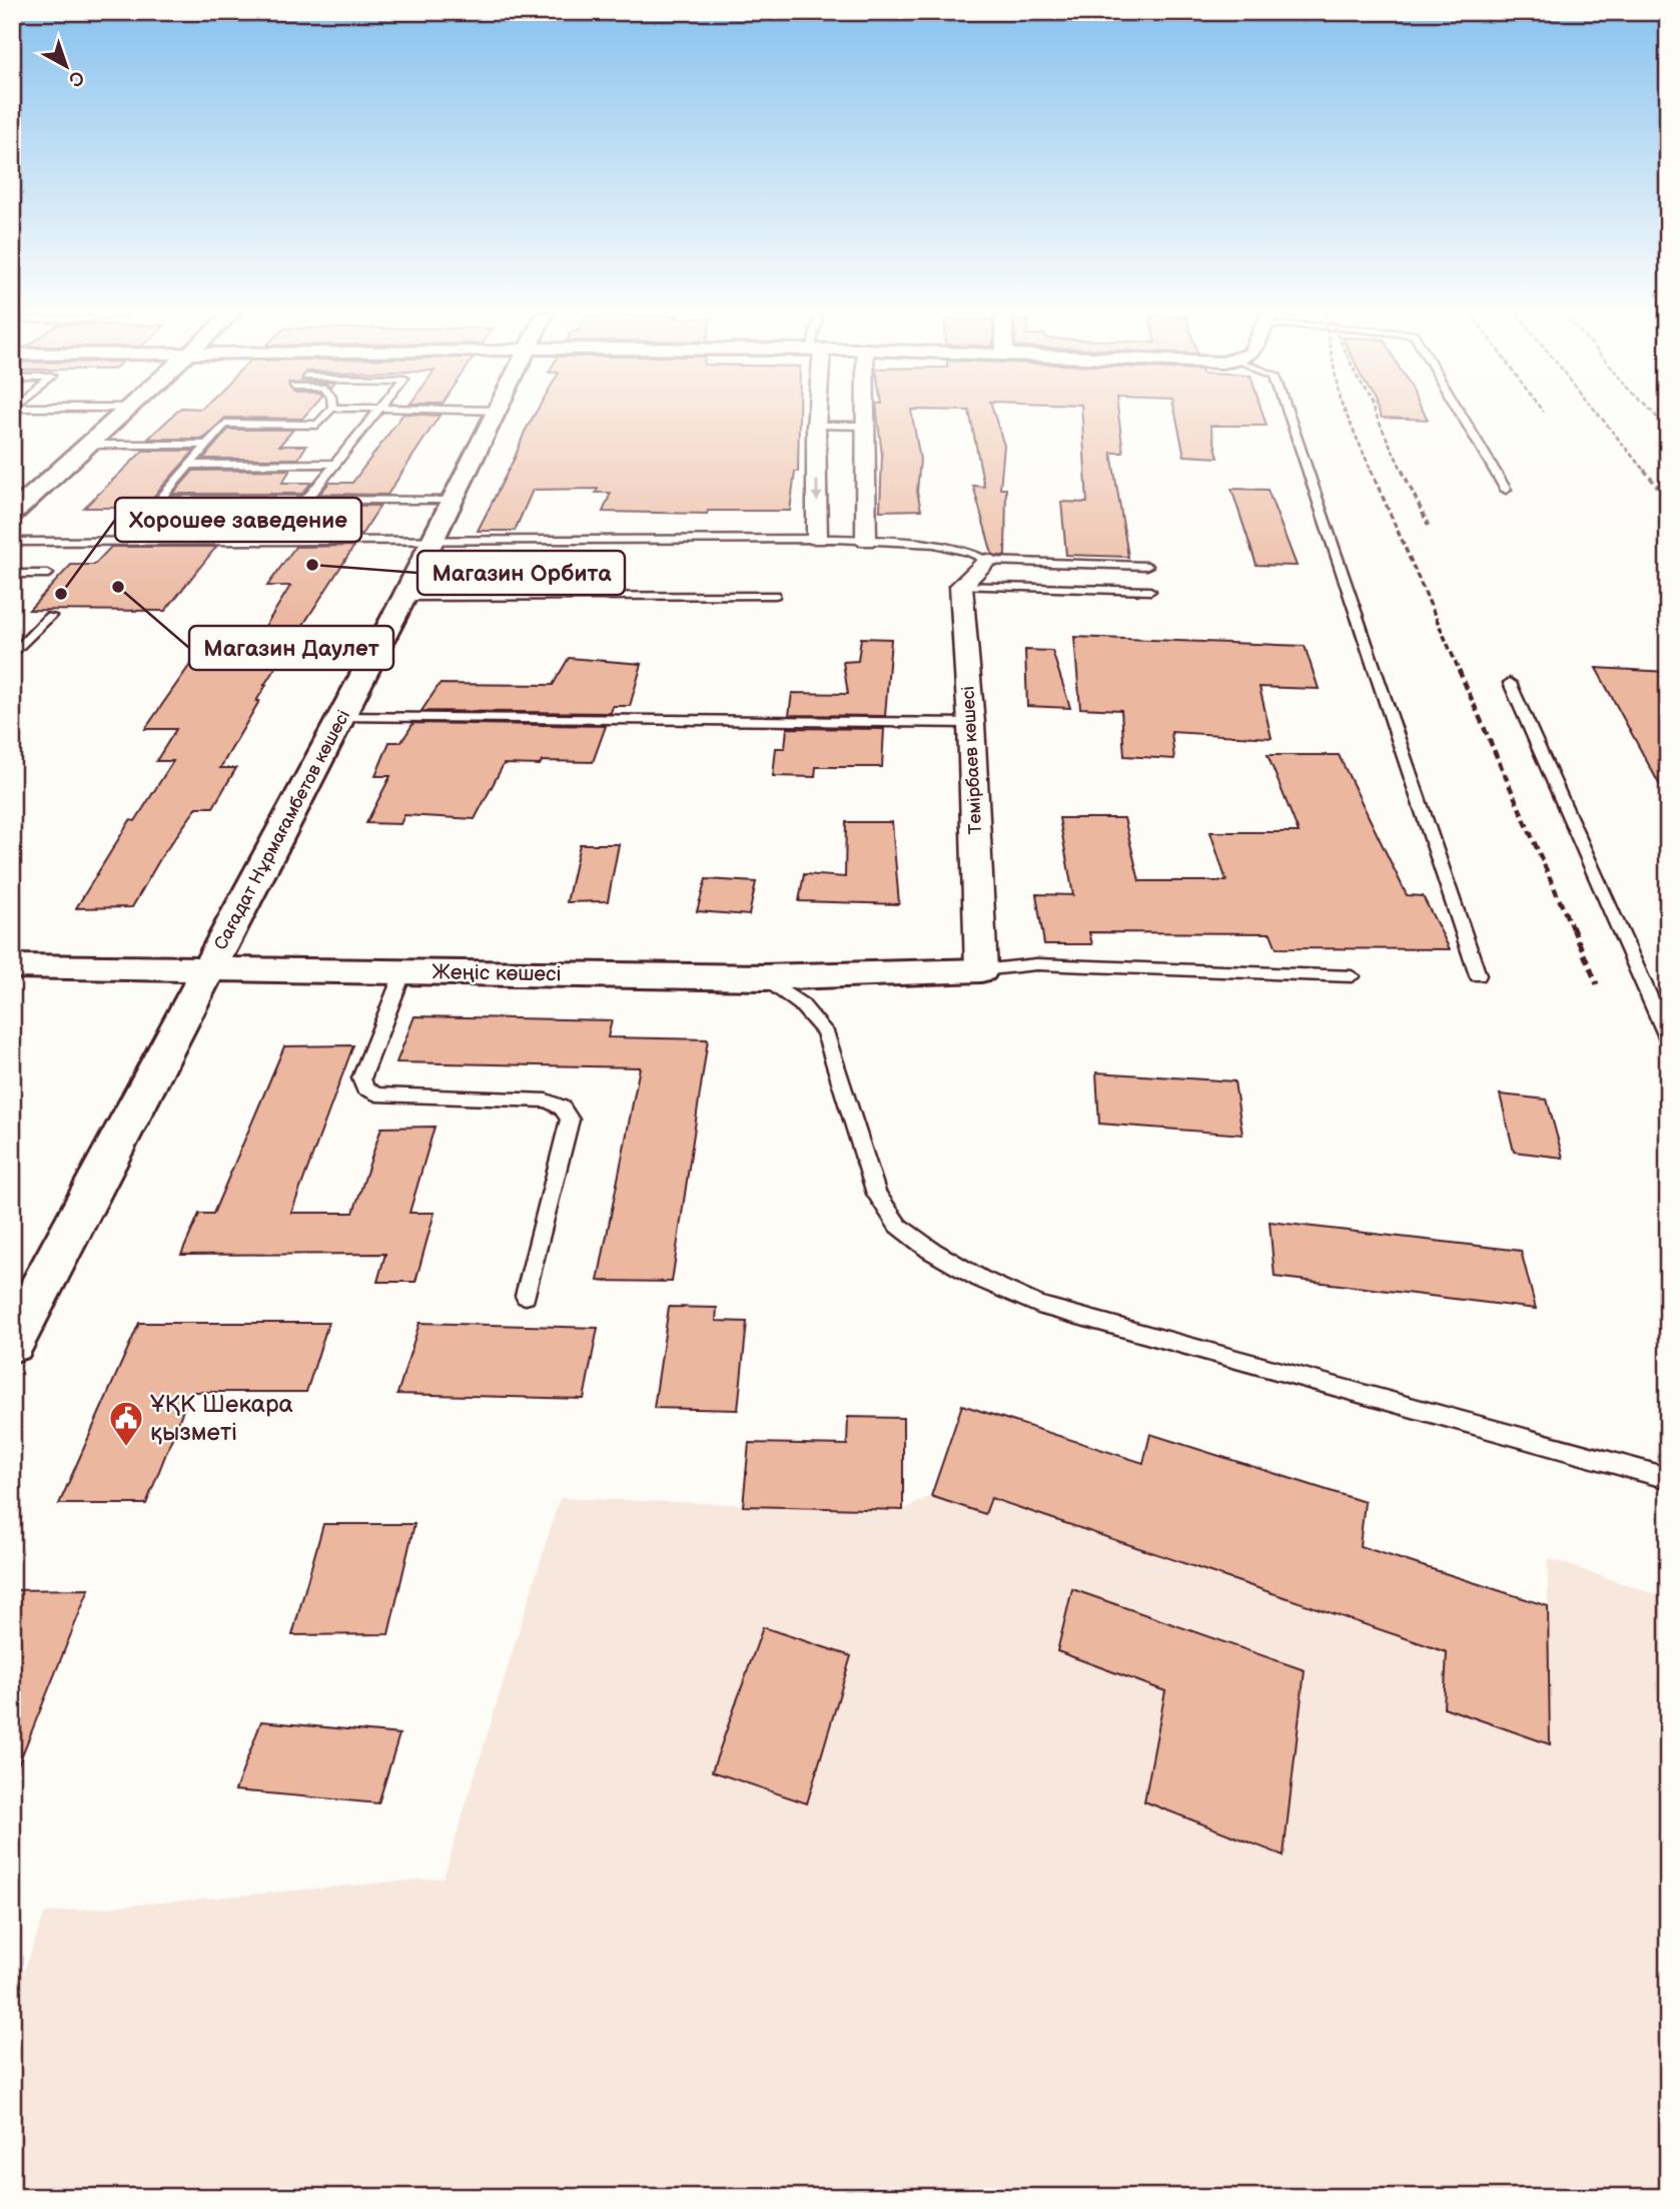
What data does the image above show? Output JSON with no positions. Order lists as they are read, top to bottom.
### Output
{
  "streets": {
    "street": ["Темірбаев көшесі", "Сағадат Нұрмағамбетов көшесі", "Жеңіс көшесі"]
  },
  "crossings": [
    ["Темірбаев көшесі", "Жеңіс көшесі"],
    ["Сағадат Нұрмағамбетов көшесі", "Жеңіс көшесі"]
  ],
  "places": {
    "other": ["Магазин Орбита", "Магазин Даулет", "Хорошее заведение"],
    "public building": ["ҰҚК Шекара қызметі"]
  },
  "north": "bottom right"
}
